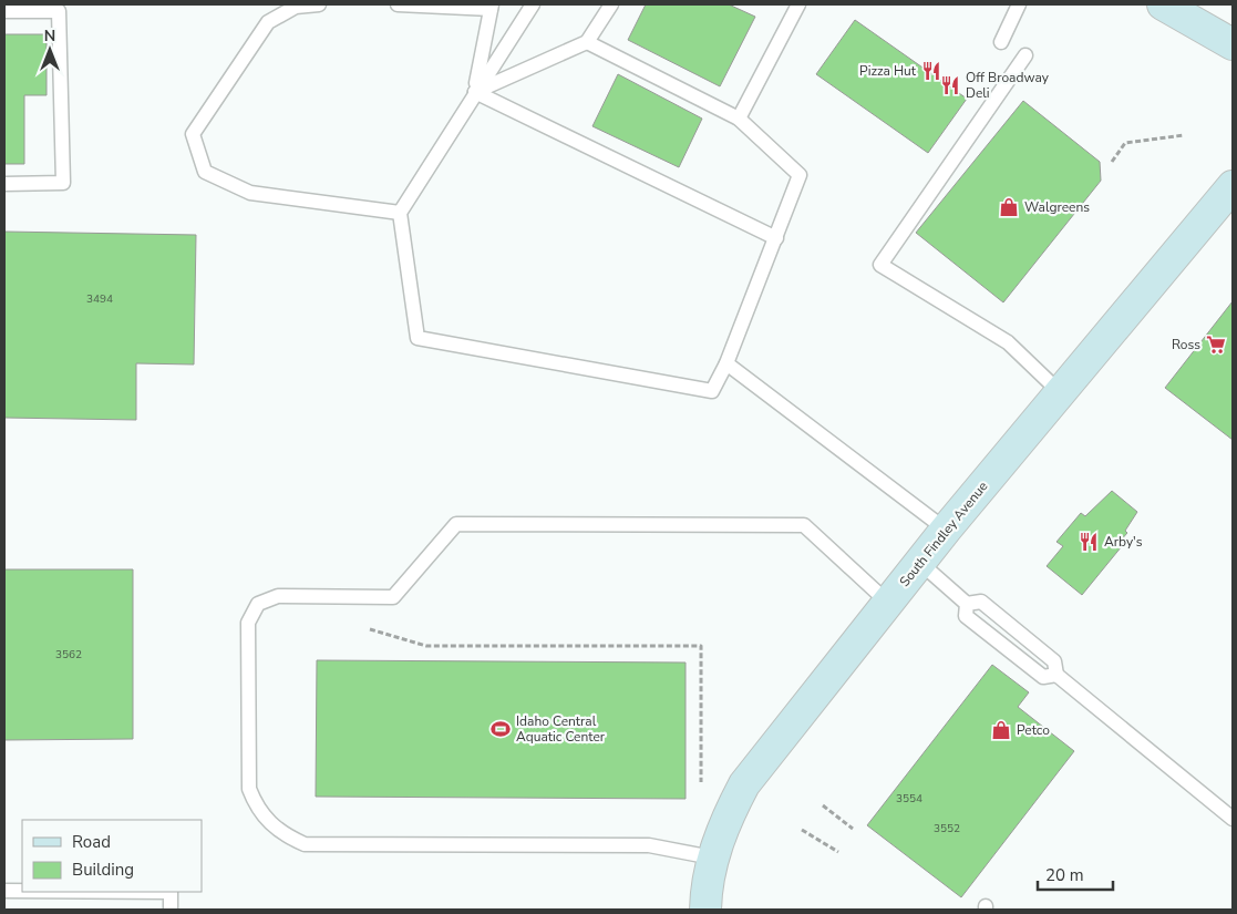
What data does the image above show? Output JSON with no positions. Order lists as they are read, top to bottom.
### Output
{
  "streets": {
    "street": ["South Findley Avenue"]
  },
  "places": {
    "restaurant": ["Pizza Hut", "Off Broadway Deli", "Arby's"],
    "shop": ["Walgreens", "Petco"],
    "supermarket": ["Ross"],
    "sports": ["Idaho Central Aquatic Center"]
  },
  "house_numbers": [
    "3494",
    "3562",
    "3554",
    "3552"
  ],
  "legend": ["Road", "Building"],
  "scale_bar": "20 m",
  "north": "top"
}
